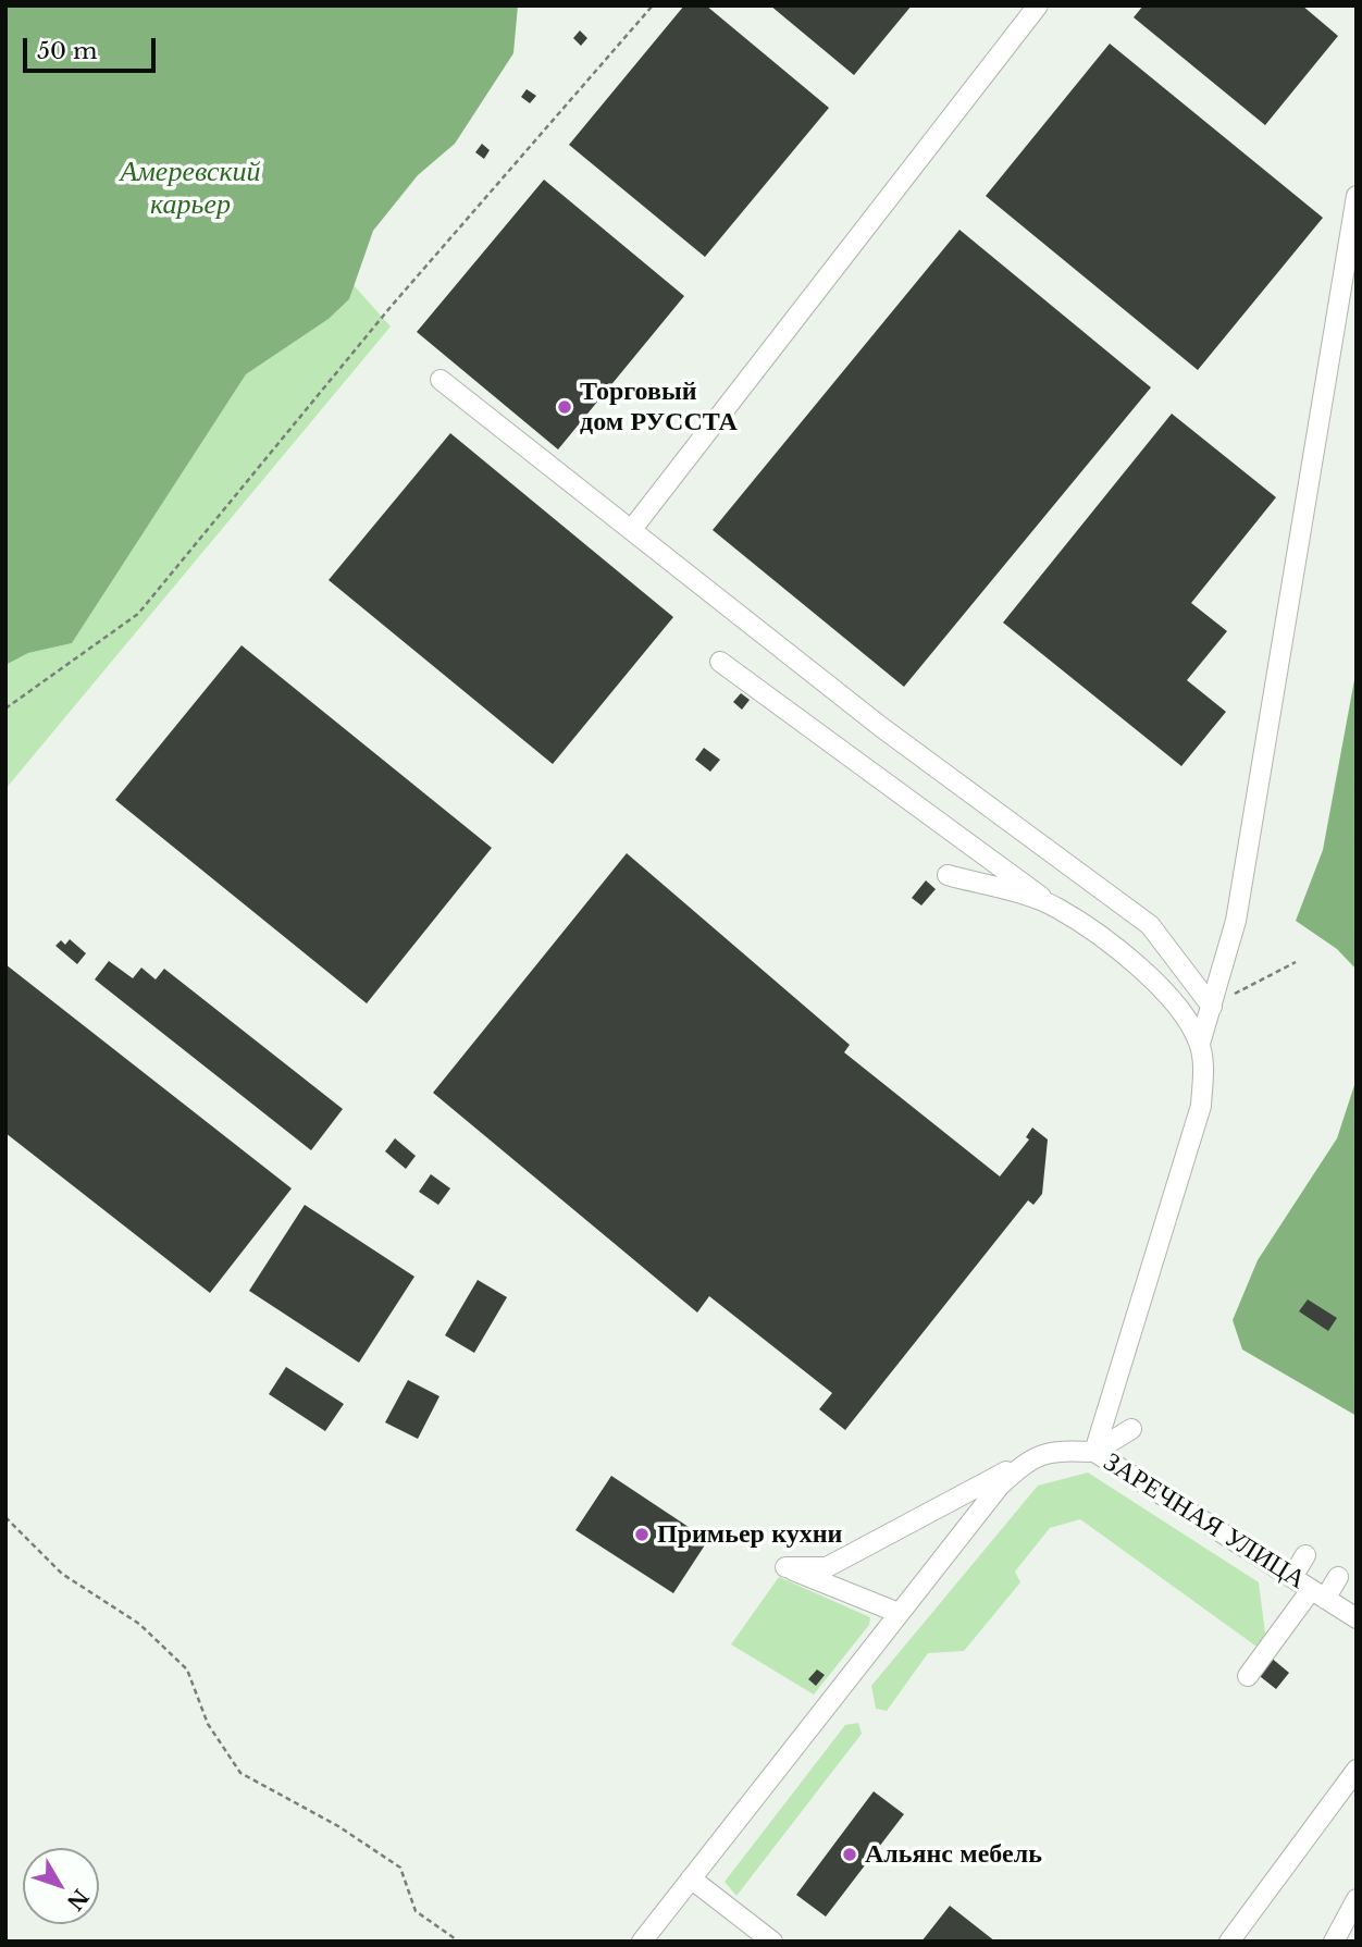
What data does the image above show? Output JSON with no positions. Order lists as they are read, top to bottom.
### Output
{
  "streets": {
    "street": ["ЗАРЕЧНАЯ УЛИЦА"]
  },
  "water": ["Амеревский карьер"],
  "places": ["Торговый дом РУССТА", "Примьер кухни", "Альянс мебель"],
  "scale_bar": "50 m",
  "north": "bottom right"
}
